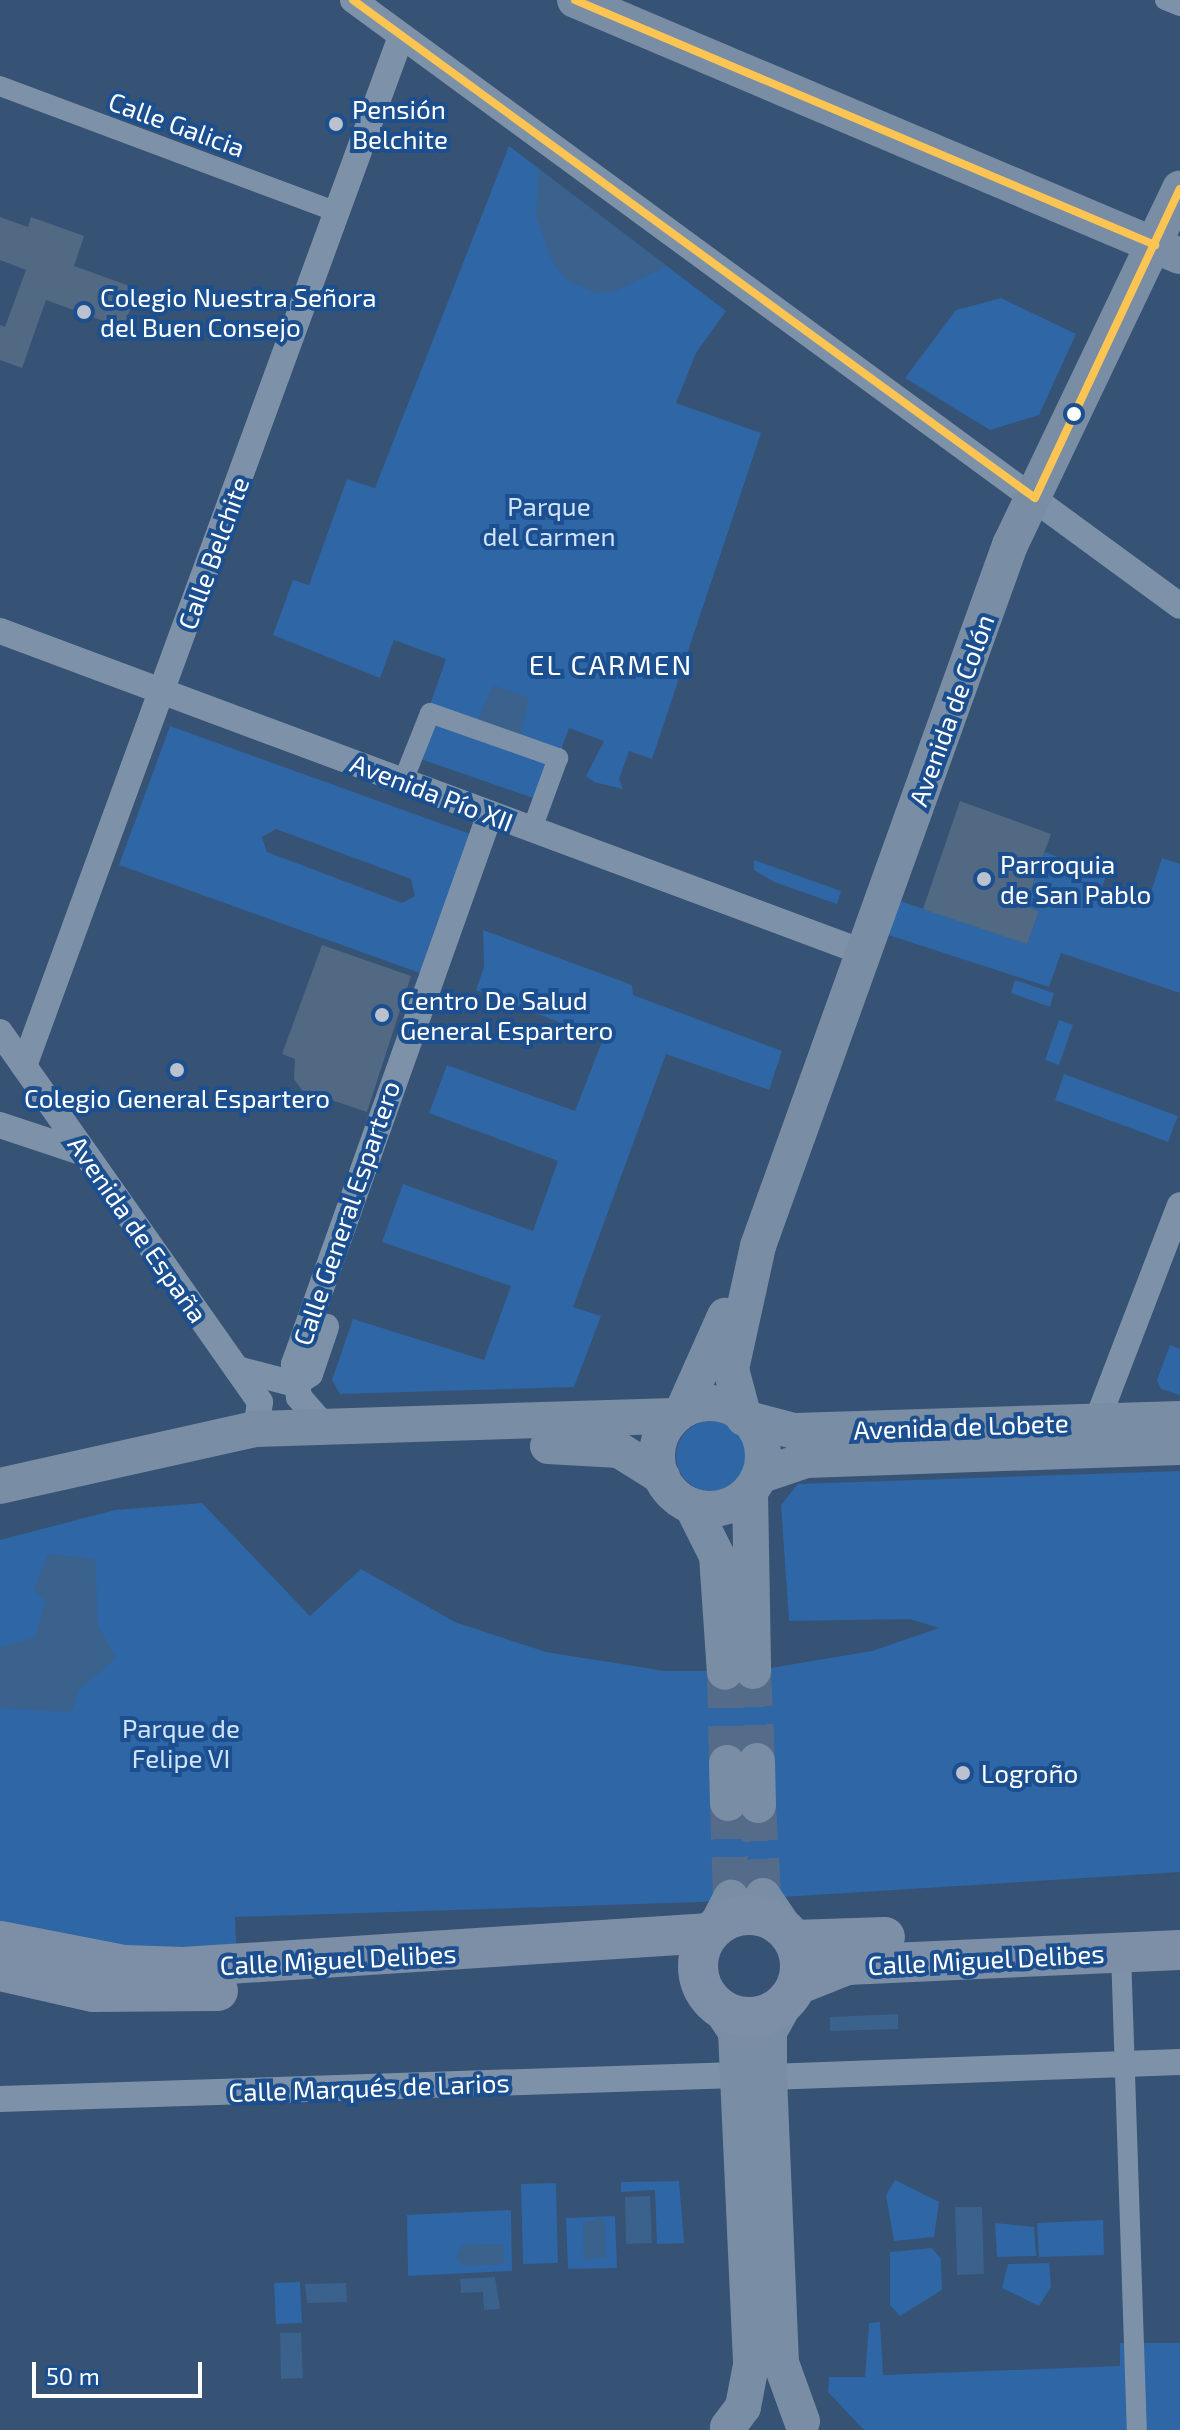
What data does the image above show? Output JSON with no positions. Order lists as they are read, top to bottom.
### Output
{
  "streets": {
    "main road": ["Avenida de Colón", "Avenida de Lobete", "Calle Miguel Delibes"],
    "street": [
      "Calle Galicia",
      "Calle Belchite",
      "Avenida Pío XII",
      "Calle General Espartero",
      "Avenida de España",
      "Calle Marqués de Larios"
    ]
  },
  "crossings": [
    ["Calle Galicia", "Calle Belchite"],
    ["Calle Belchite", "Avenida Pío XII"],
    ["Calle Belchite", "Avenida de España"],
    ["Avenida de Colón", "Avenida Pío XII"],
    ["Avenida de Colón", "Avenida de Lobete"],
    ["Avenida Pío XII", "Calle General Espartero"]
  ],
  "districts": ["EL CARMEN"],
  "parks": ["Parque del Carmen", "Parque de Felipe VI"],
  "places": [
    "Pensión Belchite",
    "Colegio Nuestra Señora del Buen Consejo",
    "Parroquia de San Pablo",
    "Centro De Salud General Espartero",
    "Colegio General Espartero",
    "Logroño"
  ],
  "scale_bar": "50 m"
}
